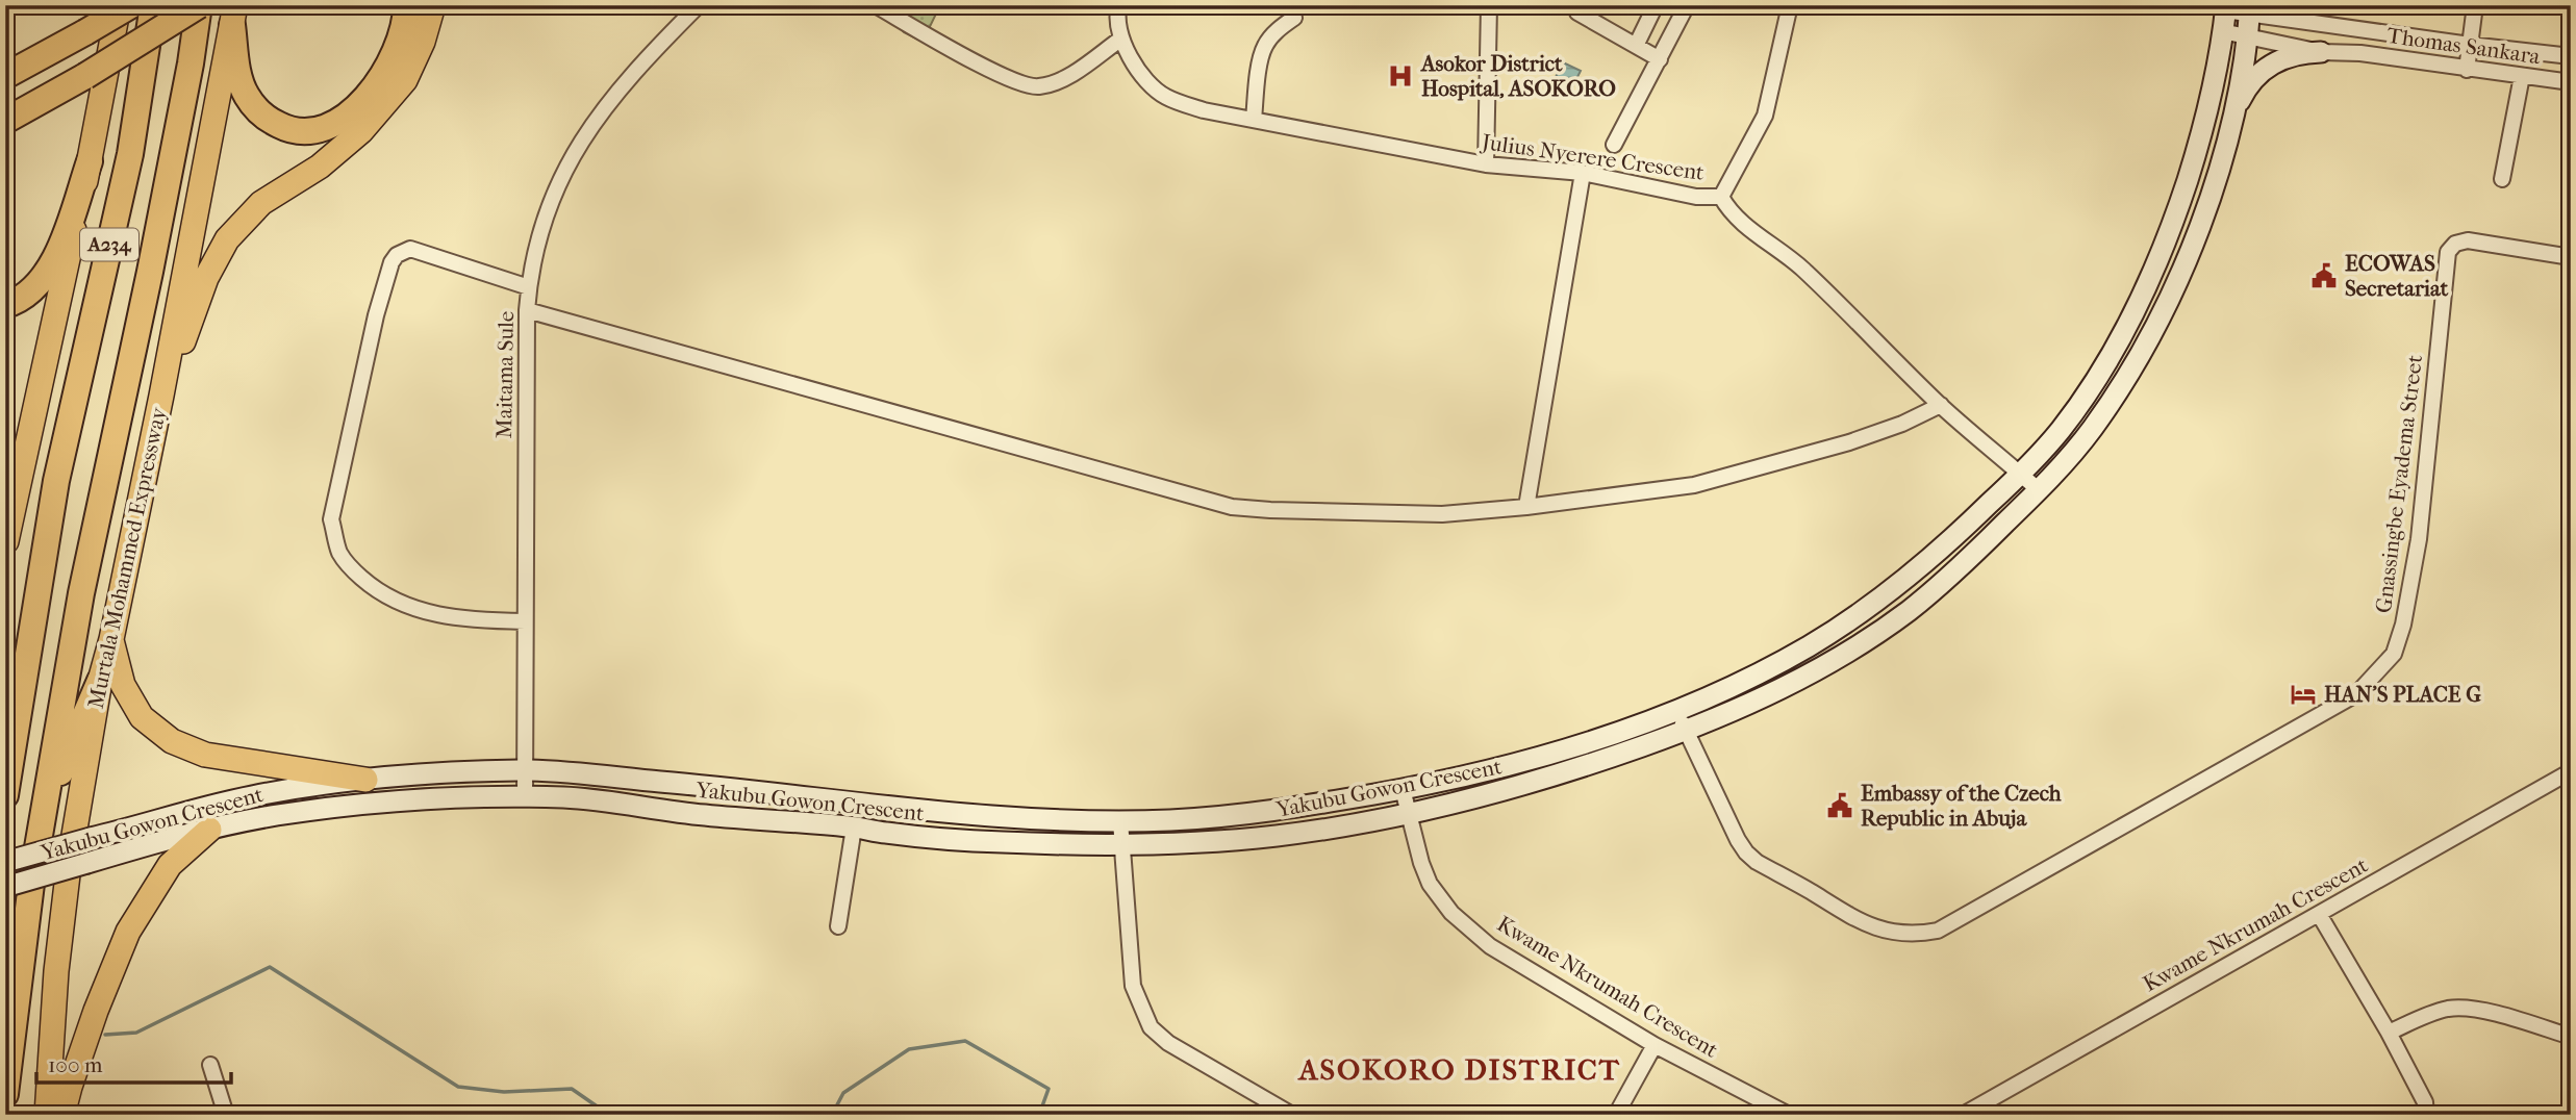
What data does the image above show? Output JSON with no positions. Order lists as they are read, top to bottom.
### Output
{
  "streets": {
    "highway": ["A234", "Murtala Mohammed Expressway"],
    "main road": ["Yakubu Gowon Crescent"],
    "street": [
      "Thomas Sankara",
      "Julius Nyerere Crescent",
      "Maitama Sule",
      "Gnassingbe Eyadema Street",
      "Kwame Nkrumah Crescent"
    ]
  },
  "crossings": [
    ["Thomas Sankara", "Yakubu Gowon Crescent"],
    ["Julius Nyerere Crescent", "Yakubu Gowon Crescent"],
    ["A234", "Murtala Mohammed Expressway"],
    ["Maitama Sule", "Yakubu Gowon Crescent"],
    ["Gnassingbe Eyadema Street", "Yakubu Gowon Crescent"],
    ["Yakubu Gowon Crescent", "Kwame Nkrumah Crescent"]
  ],
  "districts": ["ASOKORO DISTRICT"],
  "places": {
    "hospital": ["Asokor District Hospital, ASOKORO"],
    "public building": ["ECOWAS Secretariat", "Embassy of the Czech Republic in Abuja"],
    "hotel": ["HAN'S PLACE G"]
  },
  "scale_bar": "100 m"
}
